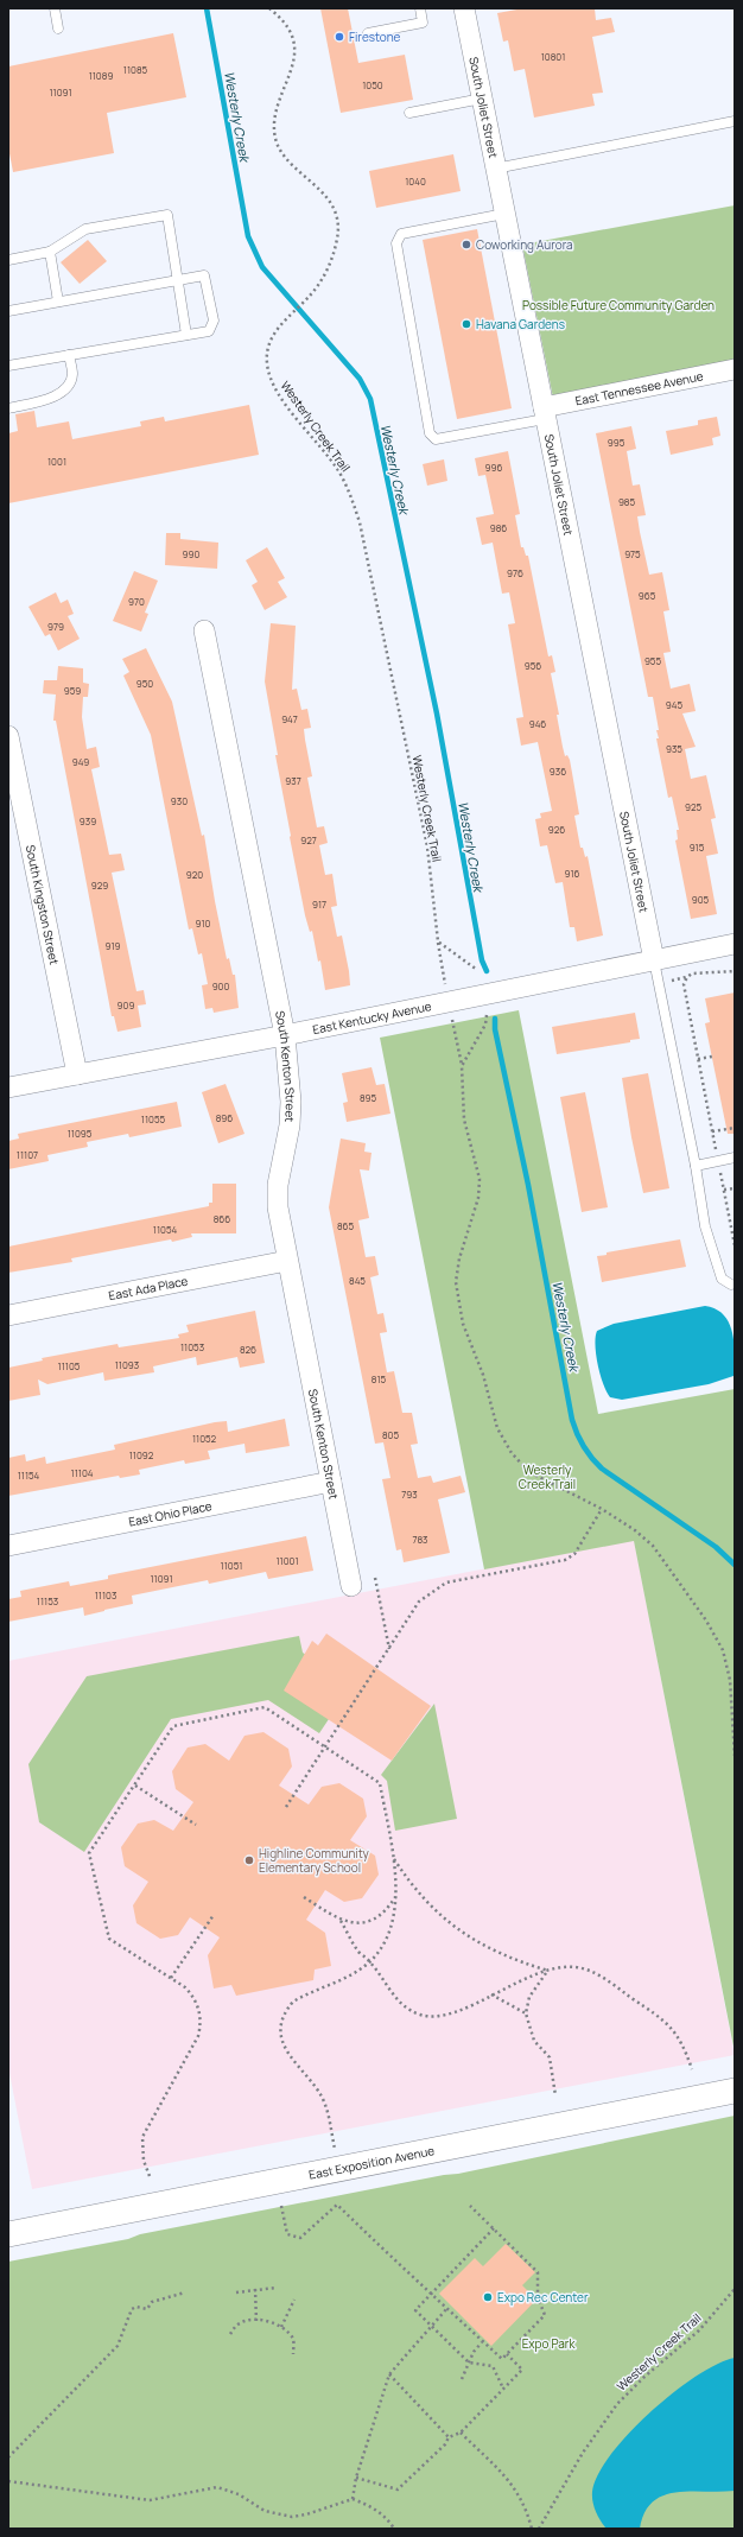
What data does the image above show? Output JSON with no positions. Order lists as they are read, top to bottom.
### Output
{
  "streets": {
    "street": [
      "South Joliet Street",
      "East Tennessee Avenue",
      "South Kingston Street",
      "East Kentucky Avenue",
      "South Kenton Street",
      "East Ada Place",
      "East Ohio Place",
      "East Exposition Avenue"
    ],
    "path": ["Westerly Creek Trail"]
  },
  "crossings": [
    ["South Joliet Street", "East Tennessee Avenue"],
    ["South Joliet Street", "East Kentucky Avenue"],
    ["South Kingston Street", "East Kentucky Avenue"],
    ["East Kentucky Avenue", "South Kenton Street"],
    ["South Kenton Street", "East Ada Place"],
    ["South Kenton Street", "East Ohio Place"]
  ],
  "water": ["Westerly Creek"],
  "parks": ["Possible Future Community Garden", "Westerly Creek Trail", "Expo Park"],
  "places": [
    "Firestone",
    "Coworking Aurora",
    "Havana Gardens",
    "Highline Community Elementary School",
    "Expo Rec Center"
  ],
  "house_numbers": [
    "10801",
    "11085",
    "11089",
    "1050",
    "11091",
    "1040",
    "995",
    "1001",
    "996",
    "985",
    "986",
    "990",
    "975",
    "976",
    "965",
    "970",
    "979",
    "955",
    "956",
    "950",
    "959",
    "945",
    "947",
    "946",
    "935",
    "949",
    "936",
    "937",
    "930",
    "925",
    "939",
    "926",
    "927",
    "915",
    "916",
    "920",
    "929",
    "905",
    "917",
    "910",
    "919",
    "900",
    "909",
    "895",
    "896",
    "11055",
    "11095",
    "11107",
    "866",
    "865",
    "11054",
    "845",
    "11053",
    "826",
    "11093",
    "11105",
    "815",
    "805",
    "11052",
    "11092",
    "11104",
    "11154",
    "793",
    "783",
    "11001",
    "11051",
    "11091",
    "11103",
    "11153"
  ]
}
